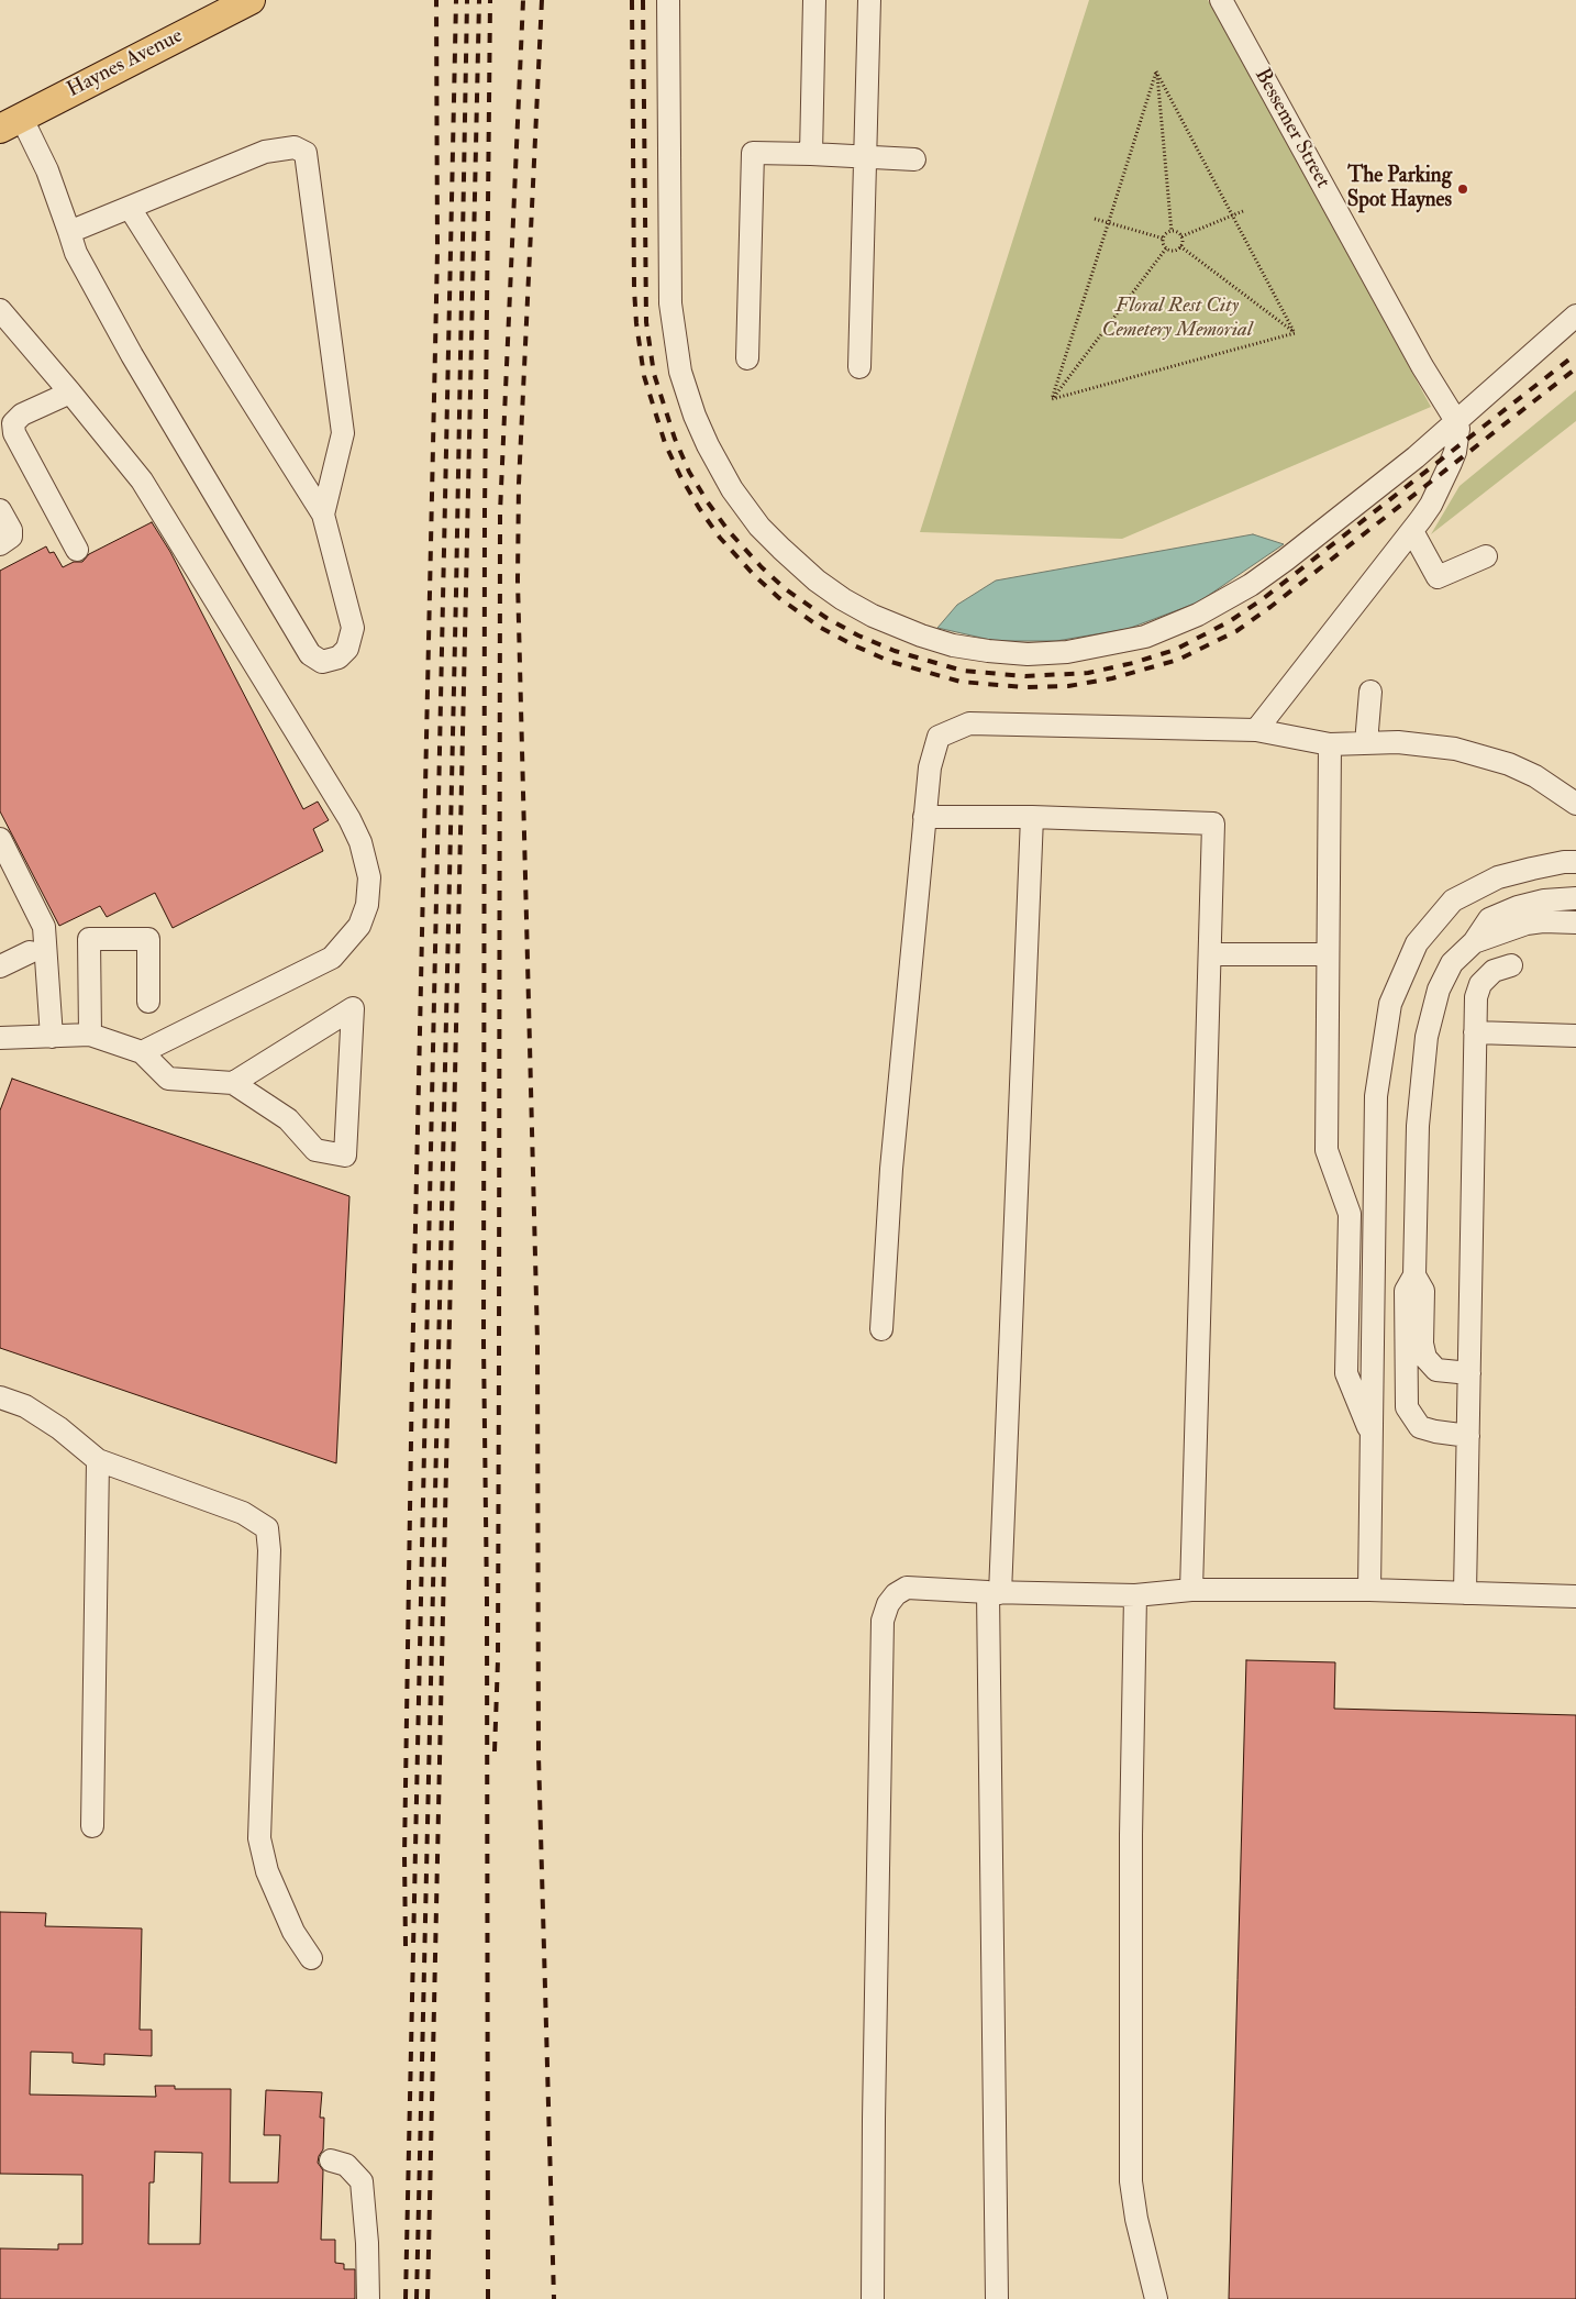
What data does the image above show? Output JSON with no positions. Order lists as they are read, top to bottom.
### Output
{
  "streets": {
    "main road": ["Haynes Avenue"],
    "street": ["Bessemer Street"]
  },
  "parks": ["Floral Rest City Cemetery Memorial"],
  "places": ["The Parking Spot Haynes"]
}
